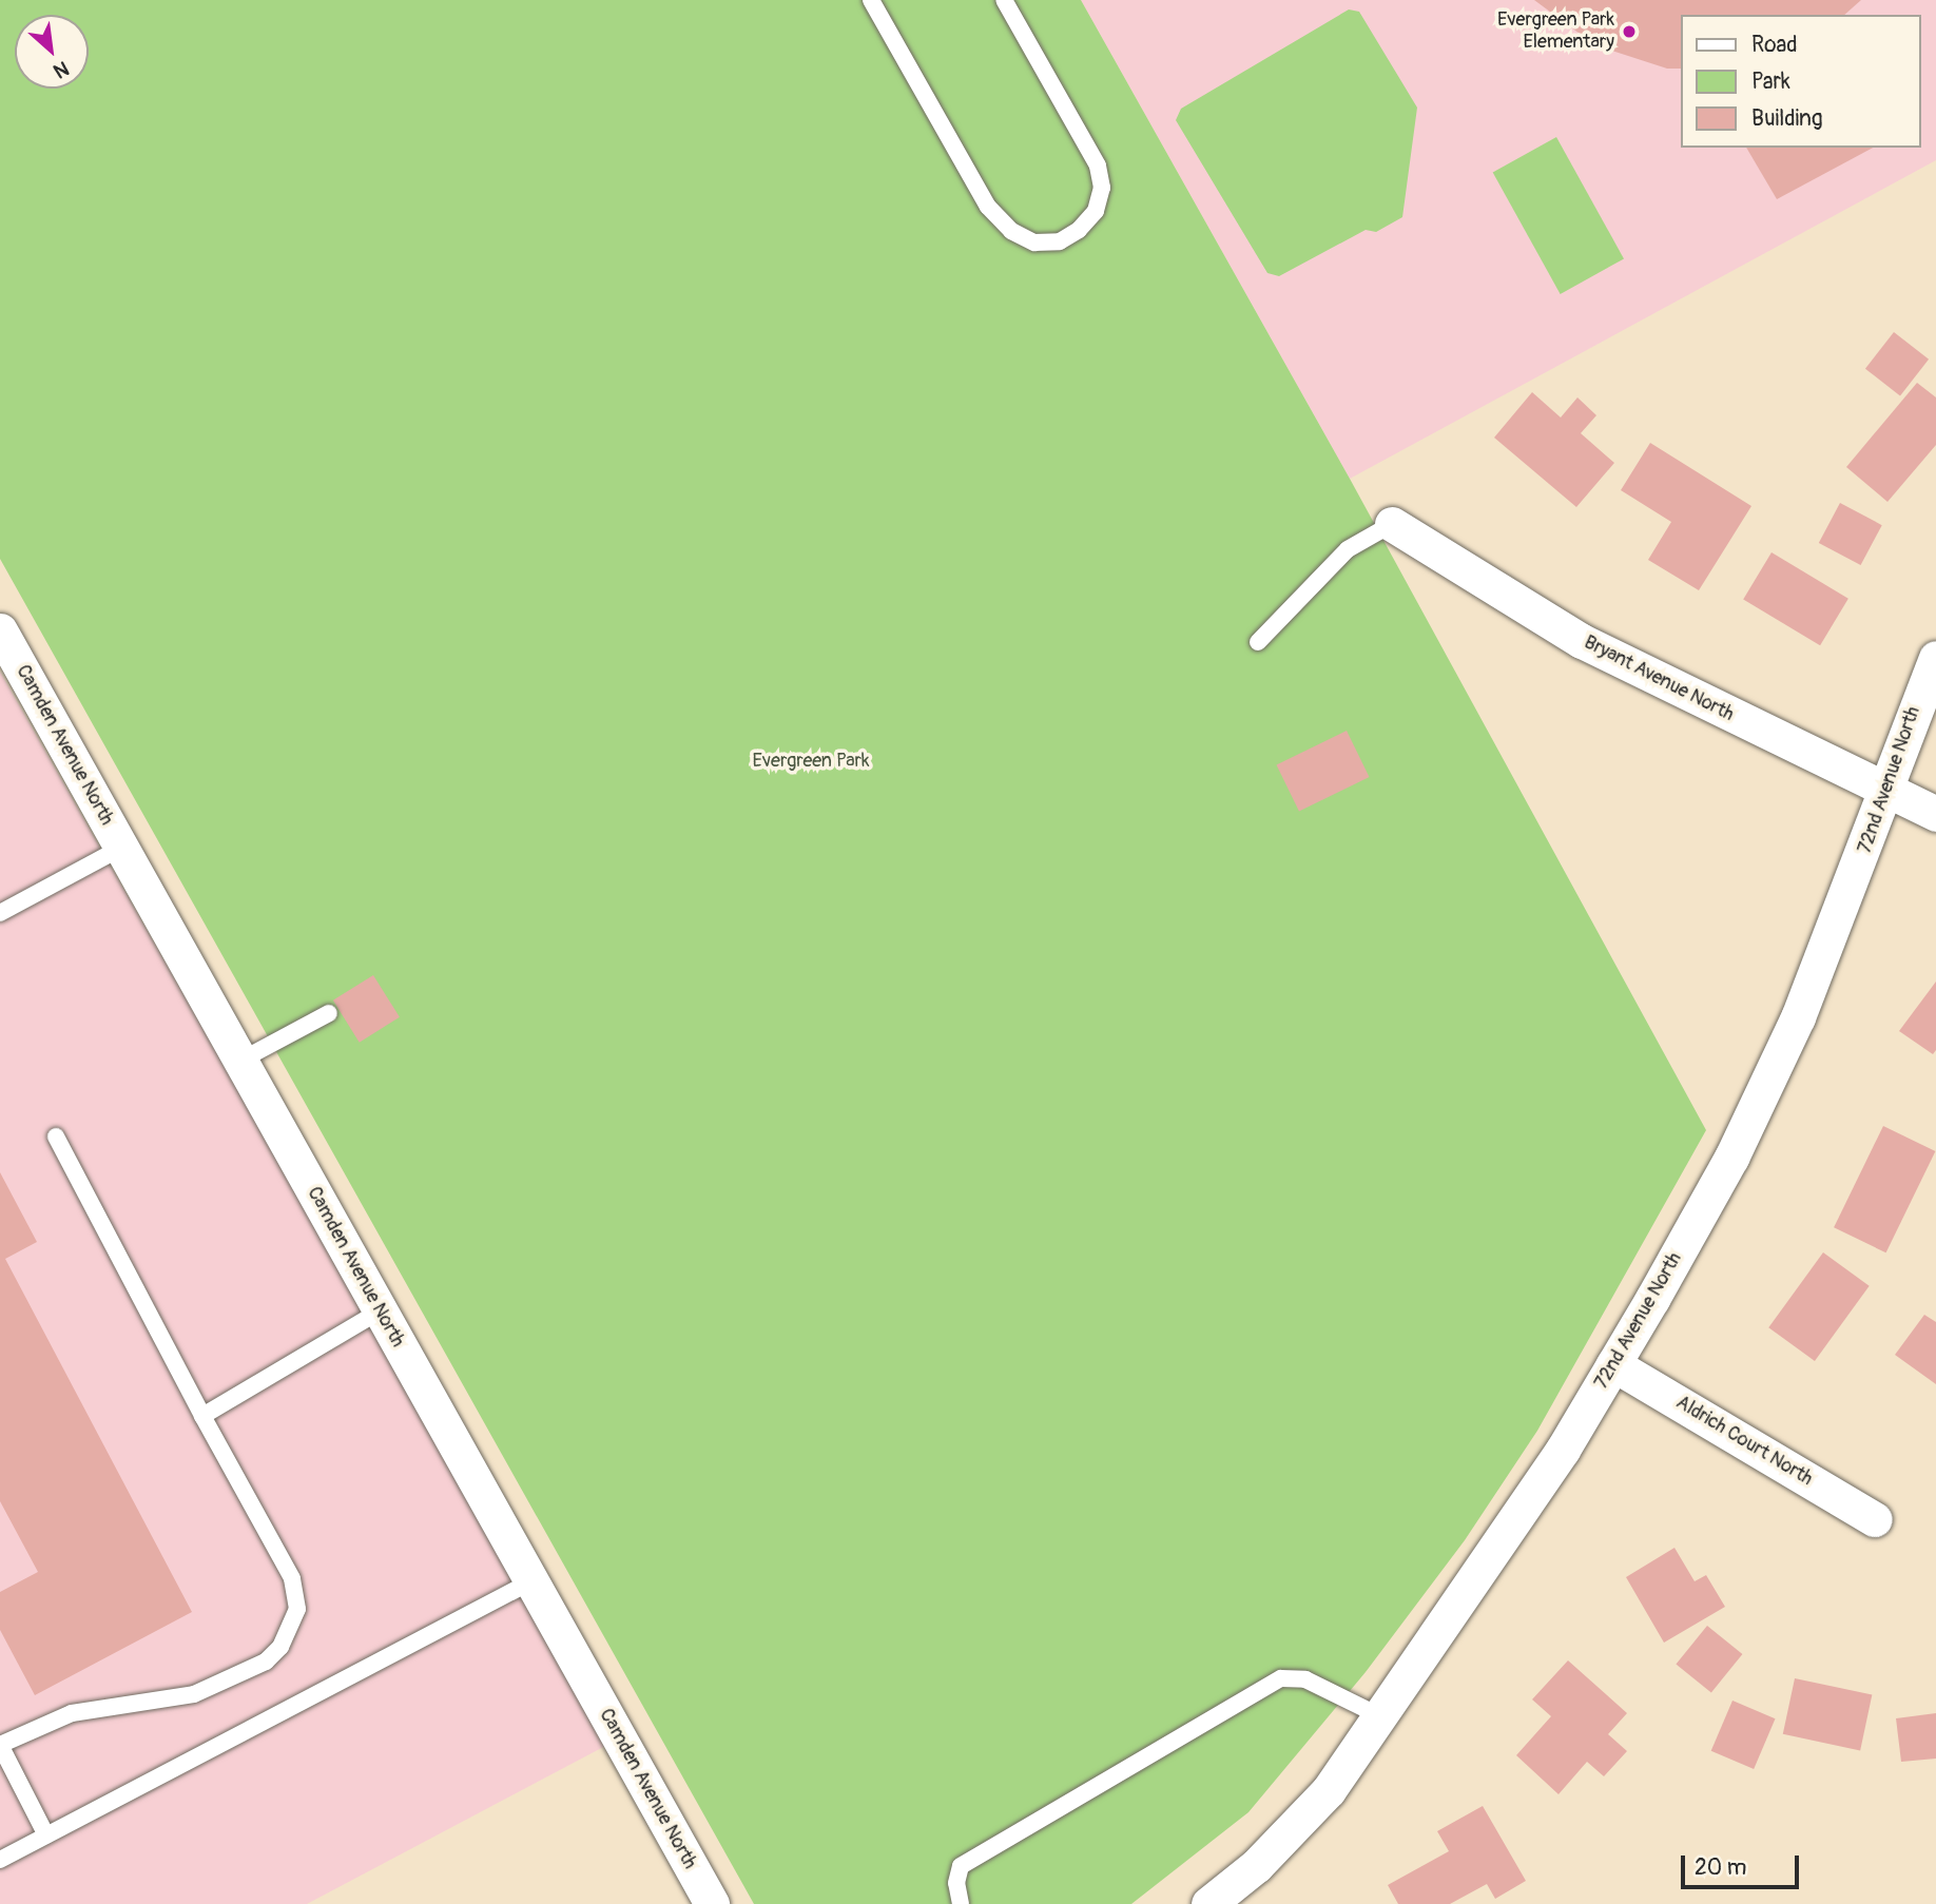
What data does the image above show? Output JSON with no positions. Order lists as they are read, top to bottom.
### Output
{
  "streets": {
    "street": [
      "Bryant Avenue North",
      "Camden Avenue North",
      "72nd Avenue North",
      "Aldrich Court North"
    ]
  },
  "crossings": [
    ["Bryant Avenue North", "72nd Avenue North"],
    ["72nd Avenue North", "Aldrich Court North"]
  ],
  "parks": ["Evergreen Park"],
  "places": ["Evergreen Park Elementary"],
  "legend": ["Road", "Park", "Building"],
  "scale_bar": "20 m",
  "north": "bottom right"
}
